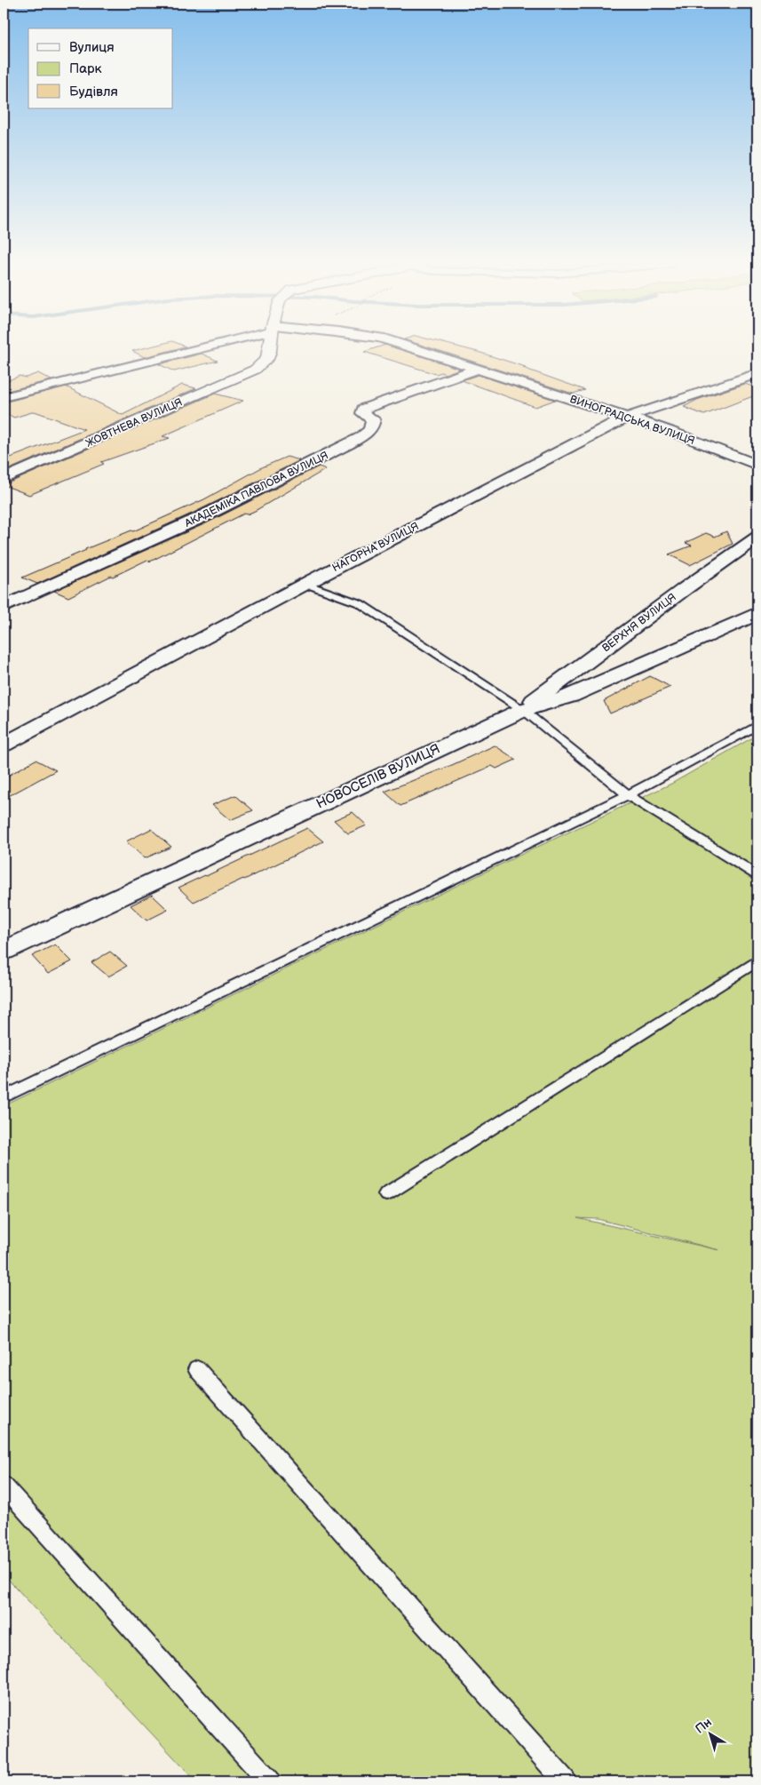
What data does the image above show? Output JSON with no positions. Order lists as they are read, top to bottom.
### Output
{
  "streets": {
    "main road": ["ЖОВТНЕВА ВУЛИЦЯ"],
    "street": [
      "ВИНОГРАДСЬКА ВУЛИЦЯ",
      "АКАДЕМІКА ПАВЛОВА ВУЛИЦЯ",
      "НАГОРНА ВУЛИЦЯ",
      "ВЕРХНЯ ВУЛИЦЯ",
      "НОВОСЕЛІВ ВУЛИЦЯ"
    ]
  },
  "crossings": [
    ["ВИНОГРАДСЬКА ВУЛИЦЯ", "АКАДЕМІКА ПАВЛОВА ВУЛИЦЯ"],
    ["ВИНОГРАДСЬКА ВУЛИЦЯ", "НАГОРНА ВУЛИЦЯ"],
    ["ВЕРХНЯ ВУЛИЦЯ", "НОВОСЕЛІВ ВУЛИЦЯ"]
  ],
  "legend": ["Вулиця", "Парк", "Будівля"],
  "north": "top left"
}
